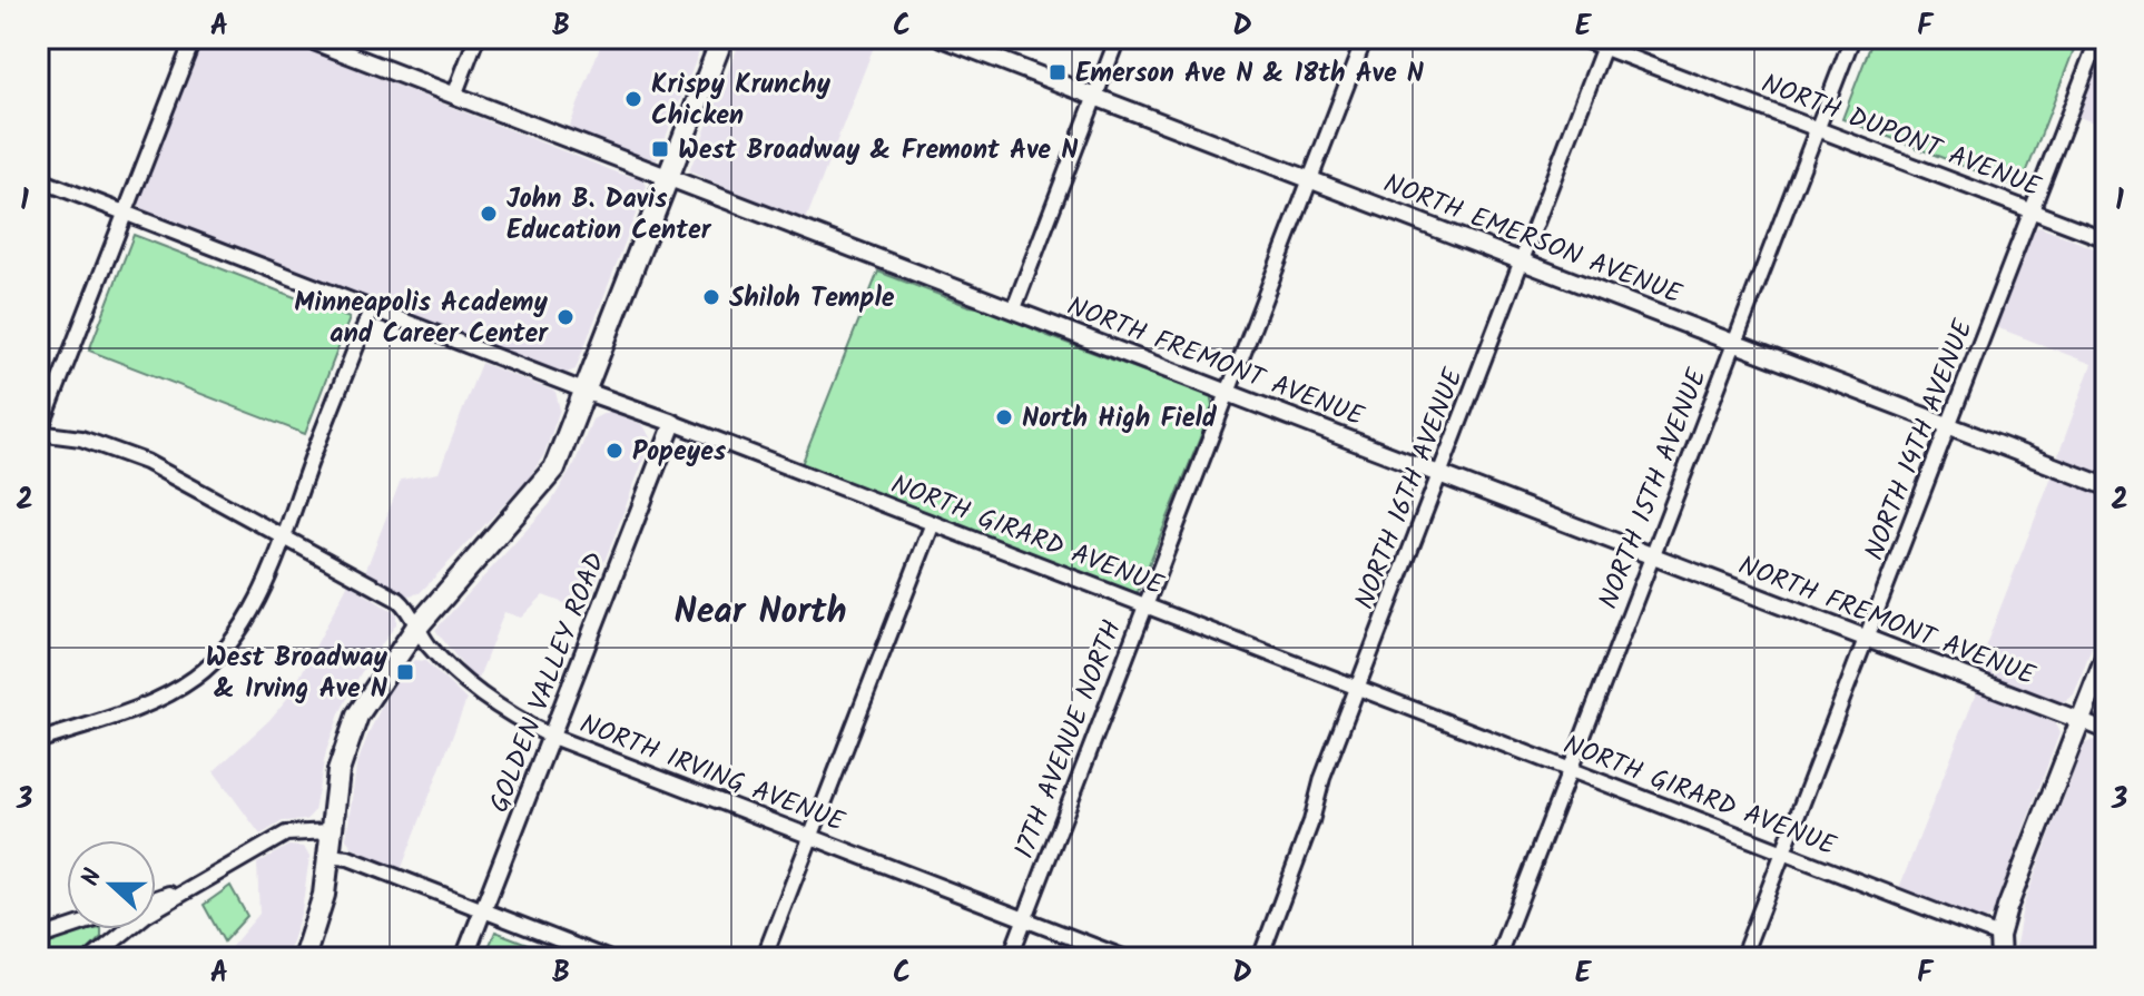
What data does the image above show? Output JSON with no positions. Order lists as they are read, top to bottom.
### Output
{
  "streets": {
    "street": [
      "NORTH DUPONT AVENUE",
      "NORTH EMERSON AVENUE",
      "NORTH FREMONT AVENUE",
      "NORTH 14TH AVENUE",
      "NORTH 16TH AVENUE",
      "NORTH 15TH AVENUE",
      "NORTH GIRARD AVENUE",
      "GOLDEN VALLEY ROAD",
      "17TH AVENUE NORTH",
      "NORTH IRVING AVENUE"
    ]
  },
  "crossings": [
    ["NORTH DUPONT AVENUE", "NORTH 14TH AVENUE"],
    ["NORTH DUPONT AVENUE", "NORTH 16TH AVENUE"],
    ["NORTH DUPONT AVENUE", "NORTH 15TH AVENUE"],
    ["NORTH EMERSON AVENUE", "NORTH 14TH AVENUE"],
    ["NORTH EMERSON AVENUE", "NORTH 16TH AVENUE"],
    ["NORTH EMERSON AVENUE", "NORTH 15TH AVENUE"],
    ["NORTH EMERSON AVENUE", "17TH AVENUE NORTH"],
    ["NORTH FREMONT AVENUE", "NORTH 14TH AVENUE"],
    ["NORTH FREMONT AVENUE", "NORTH 16TH AVENUE"],
    ["NORTH FREMONT AVENUE", "NORTH 15TH AVENUE"],
    ["NORTH FREMONT AVENUE", "17TH AVENUE NORTH"],
    ["NORTH 14TH AVENUE", "NORTH GIRARD AVENUE"],
    ["NORTH 16TH AVENUE", "NORTH GIRARD AVENUE"],
    ["NORTH 15TH AVENUE", "NORTH GIRARD AVENUE"],
    ["NORTH GIRARD AVENUE", "GOLDEN VALLEY ROAD"],
    ["NORTH GIRARD AVENUE", "17TH AVENUE NORTH"],
    ["GOLDEN VALLEY ROAD", "NORTH IRVING AVENUE"],
    ["17TH AVENUE NORTH", "NORTH IRVING AVENUE"]
  ],
  "districts": ["Near North"],
  "places": {
    "transit": ["Emerson Ave N & 18th Ave N", "West Broadway & Fremont Ave N", "West Broadway & Irving Ave N"],
    "other": [
      "Krispy Krunchy Chicken",
      "John B. Davis Education Center",
      "Shiloh Temple",
      "Minneapolis Academy and Career Center",
      "North High Field",
      "Popeyes"
    ]
  },
  "north": "left",
  "grid": {
    "columns": [
      "A",
      "B",
      "C",
      "D",
      "E",
      "F"
    ],
    "rows": ["1", "2", "3"]
  }
}
